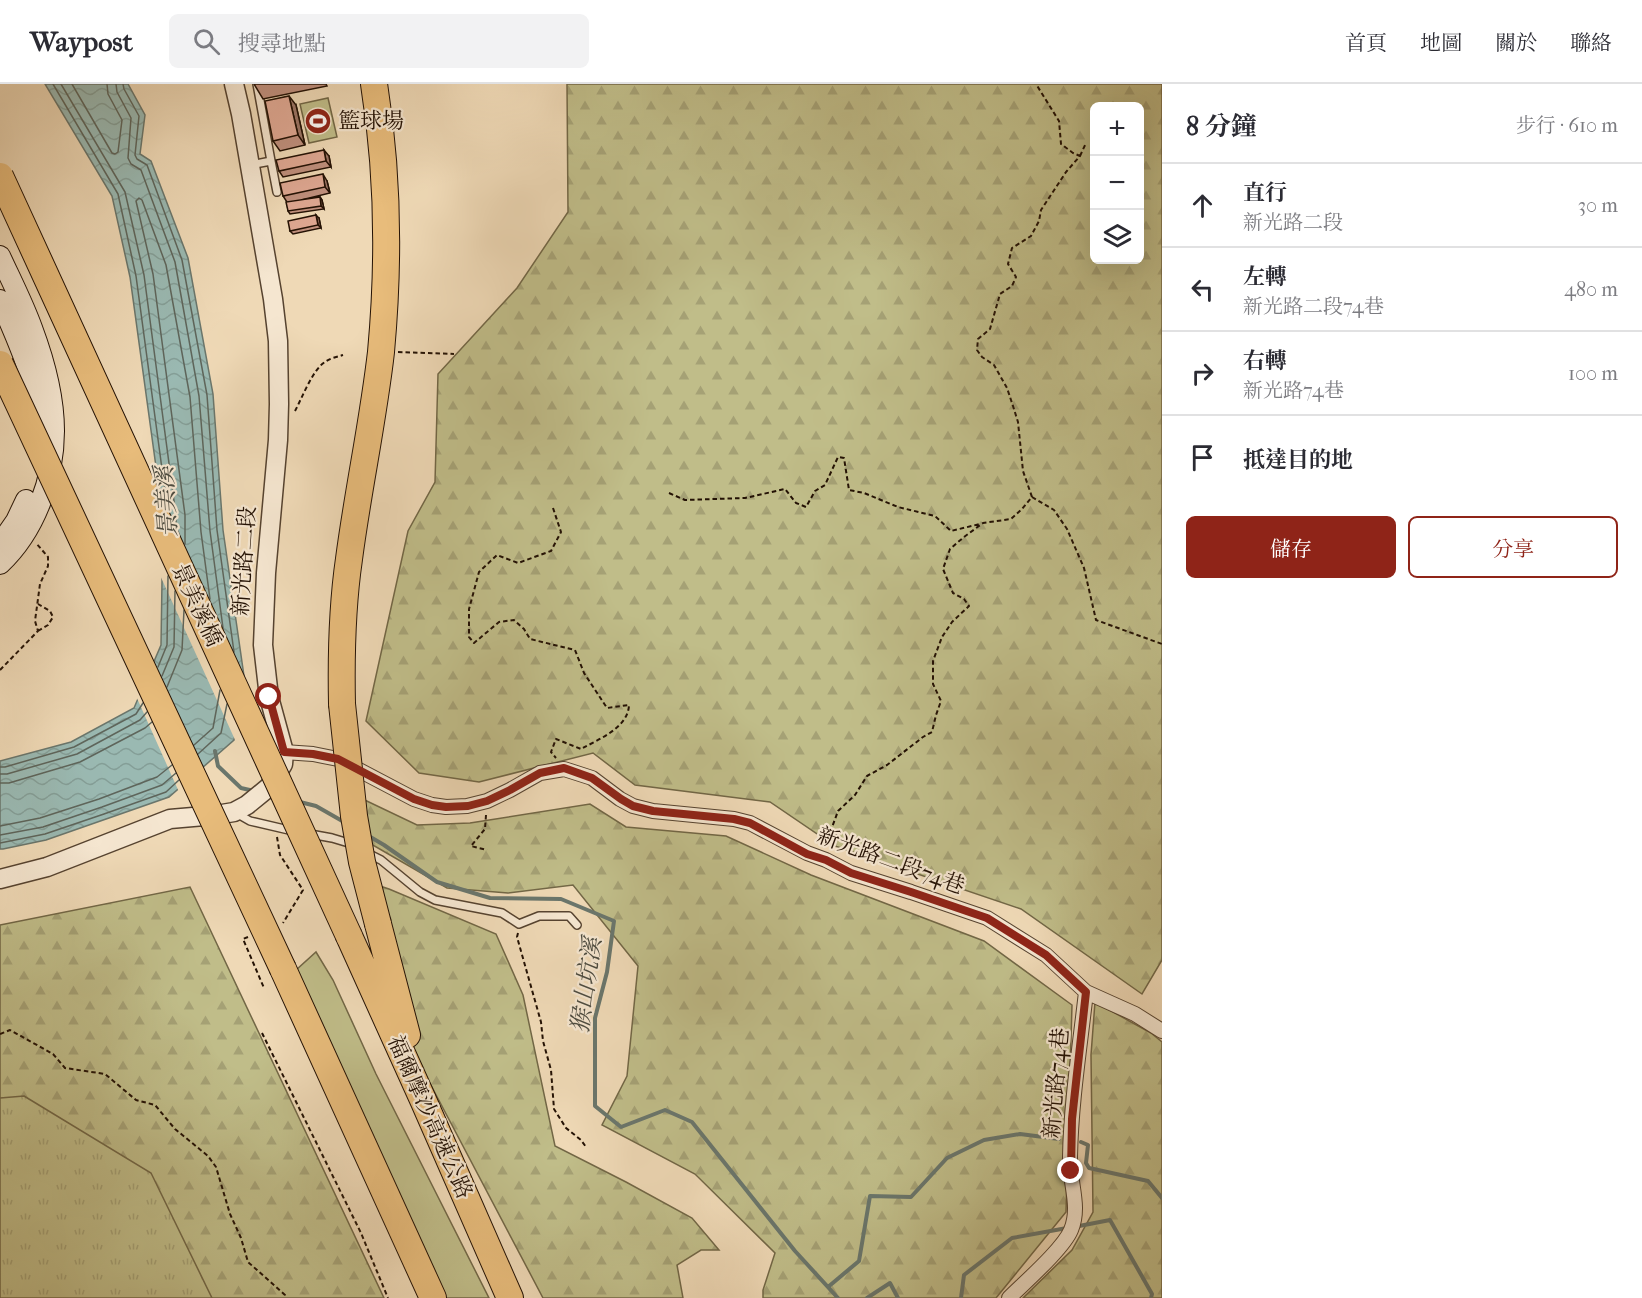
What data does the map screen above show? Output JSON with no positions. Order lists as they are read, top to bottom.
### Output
{
  "streets": {
    "highway": ["景美溪橋", "福爾摩沙高速公路"],
    "street": ["新光路二段", "新光路二段74巷", "新光路74巷"]
  },
  "crossings": [
    ["景美溪橋", "福爾摩沙高速公路"],
    ["新光路二段74巷", "新光路74巷"]
  ],
  "water": ["景美溪", "猴山坑溪"],
  "places": {
    "sports": ["籃球場"]
  },
  "page": {
    "header": "Waypost",
    "search": "搜尋地點",
    "nav": [
      "首頁",
      "地圖",
      "關於",
      "聯絡"
    ],
    "heading": ["8 分鐘", "步行 · 610 m"],
    "map_buttons": ["+", "−"],
    "list": [
      ["直行", "新光路二段", "30 m"],
      ["左轉", "新光路二段74巷", "480 m"],
      ["右轉", "新光路74巷", "100 m"],
      "抵達目的地"
    ],
    "buttons": ["儲存", "分享"]
  }
}
